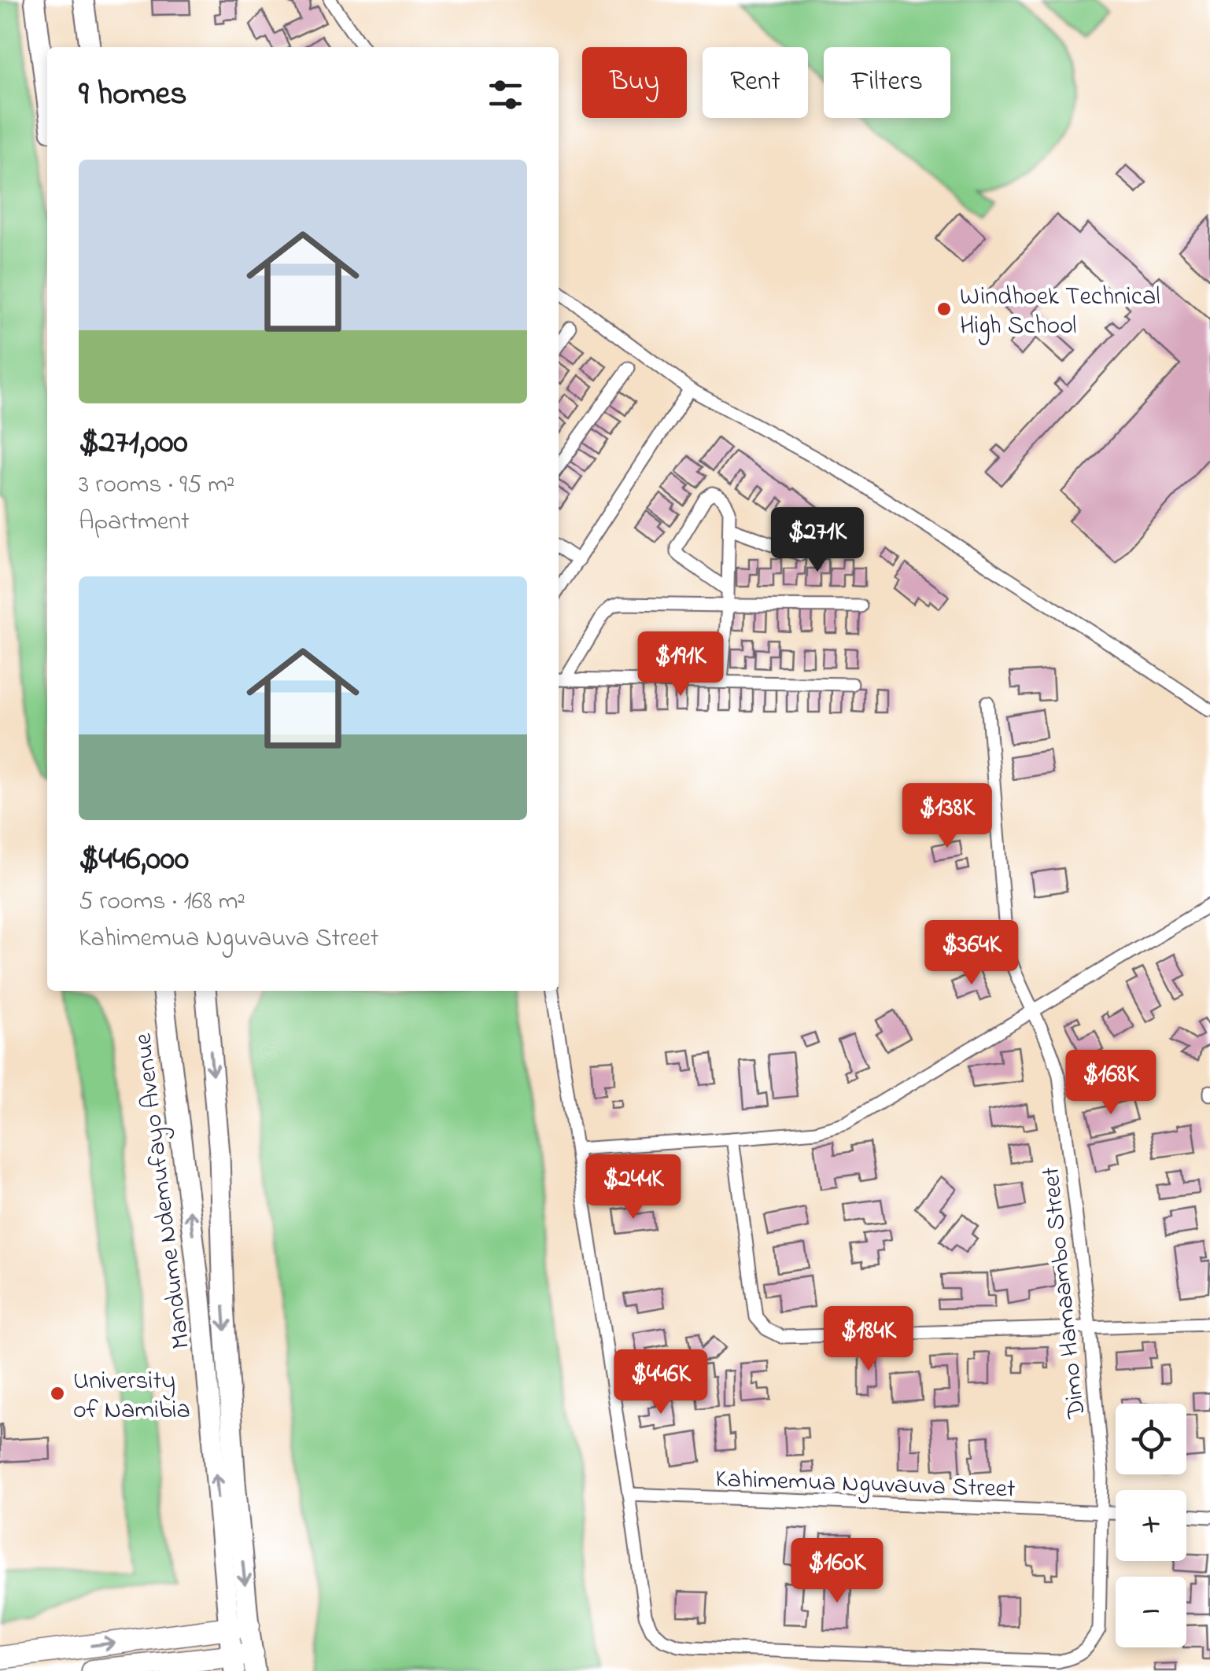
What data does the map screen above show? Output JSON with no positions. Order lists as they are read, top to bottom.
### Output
{
  "streets": {
    "main road": ["Mandume Ndemufayo Avenue"],
    "street": ["Dimo Hamaambo Street", "Kahimemua Nguvauva Street"]
  },
  "crossings": [
    ["Dimo Hamaambo Street", "Kahimemua Nguvauva Street"]
  ],
  "places": ["Windhoek Technical High School", "University of Namibia"],
  "page": {
    "chip": ["Buy", "Rent", "Filters"],
    "heading": "9 homes",
    "list": [
      {
        "name": "$271,000",
        "note": "3 rooms · 95 m² · Apartment"
      },
      {
        "name": "$446,000",
        "note": "5 rooms · 168 m² · Kahimemua Nguvauva Street"
      }
    ],
    "price": [
      "$271K",
      "$191K",
      "$138K",
      "$364K",
      "$168K",
      "$244K",
      "$184K",
      "$446K",
      "$160K"
    ],
    "map_buttons": ["+", "−"]
  }
}
